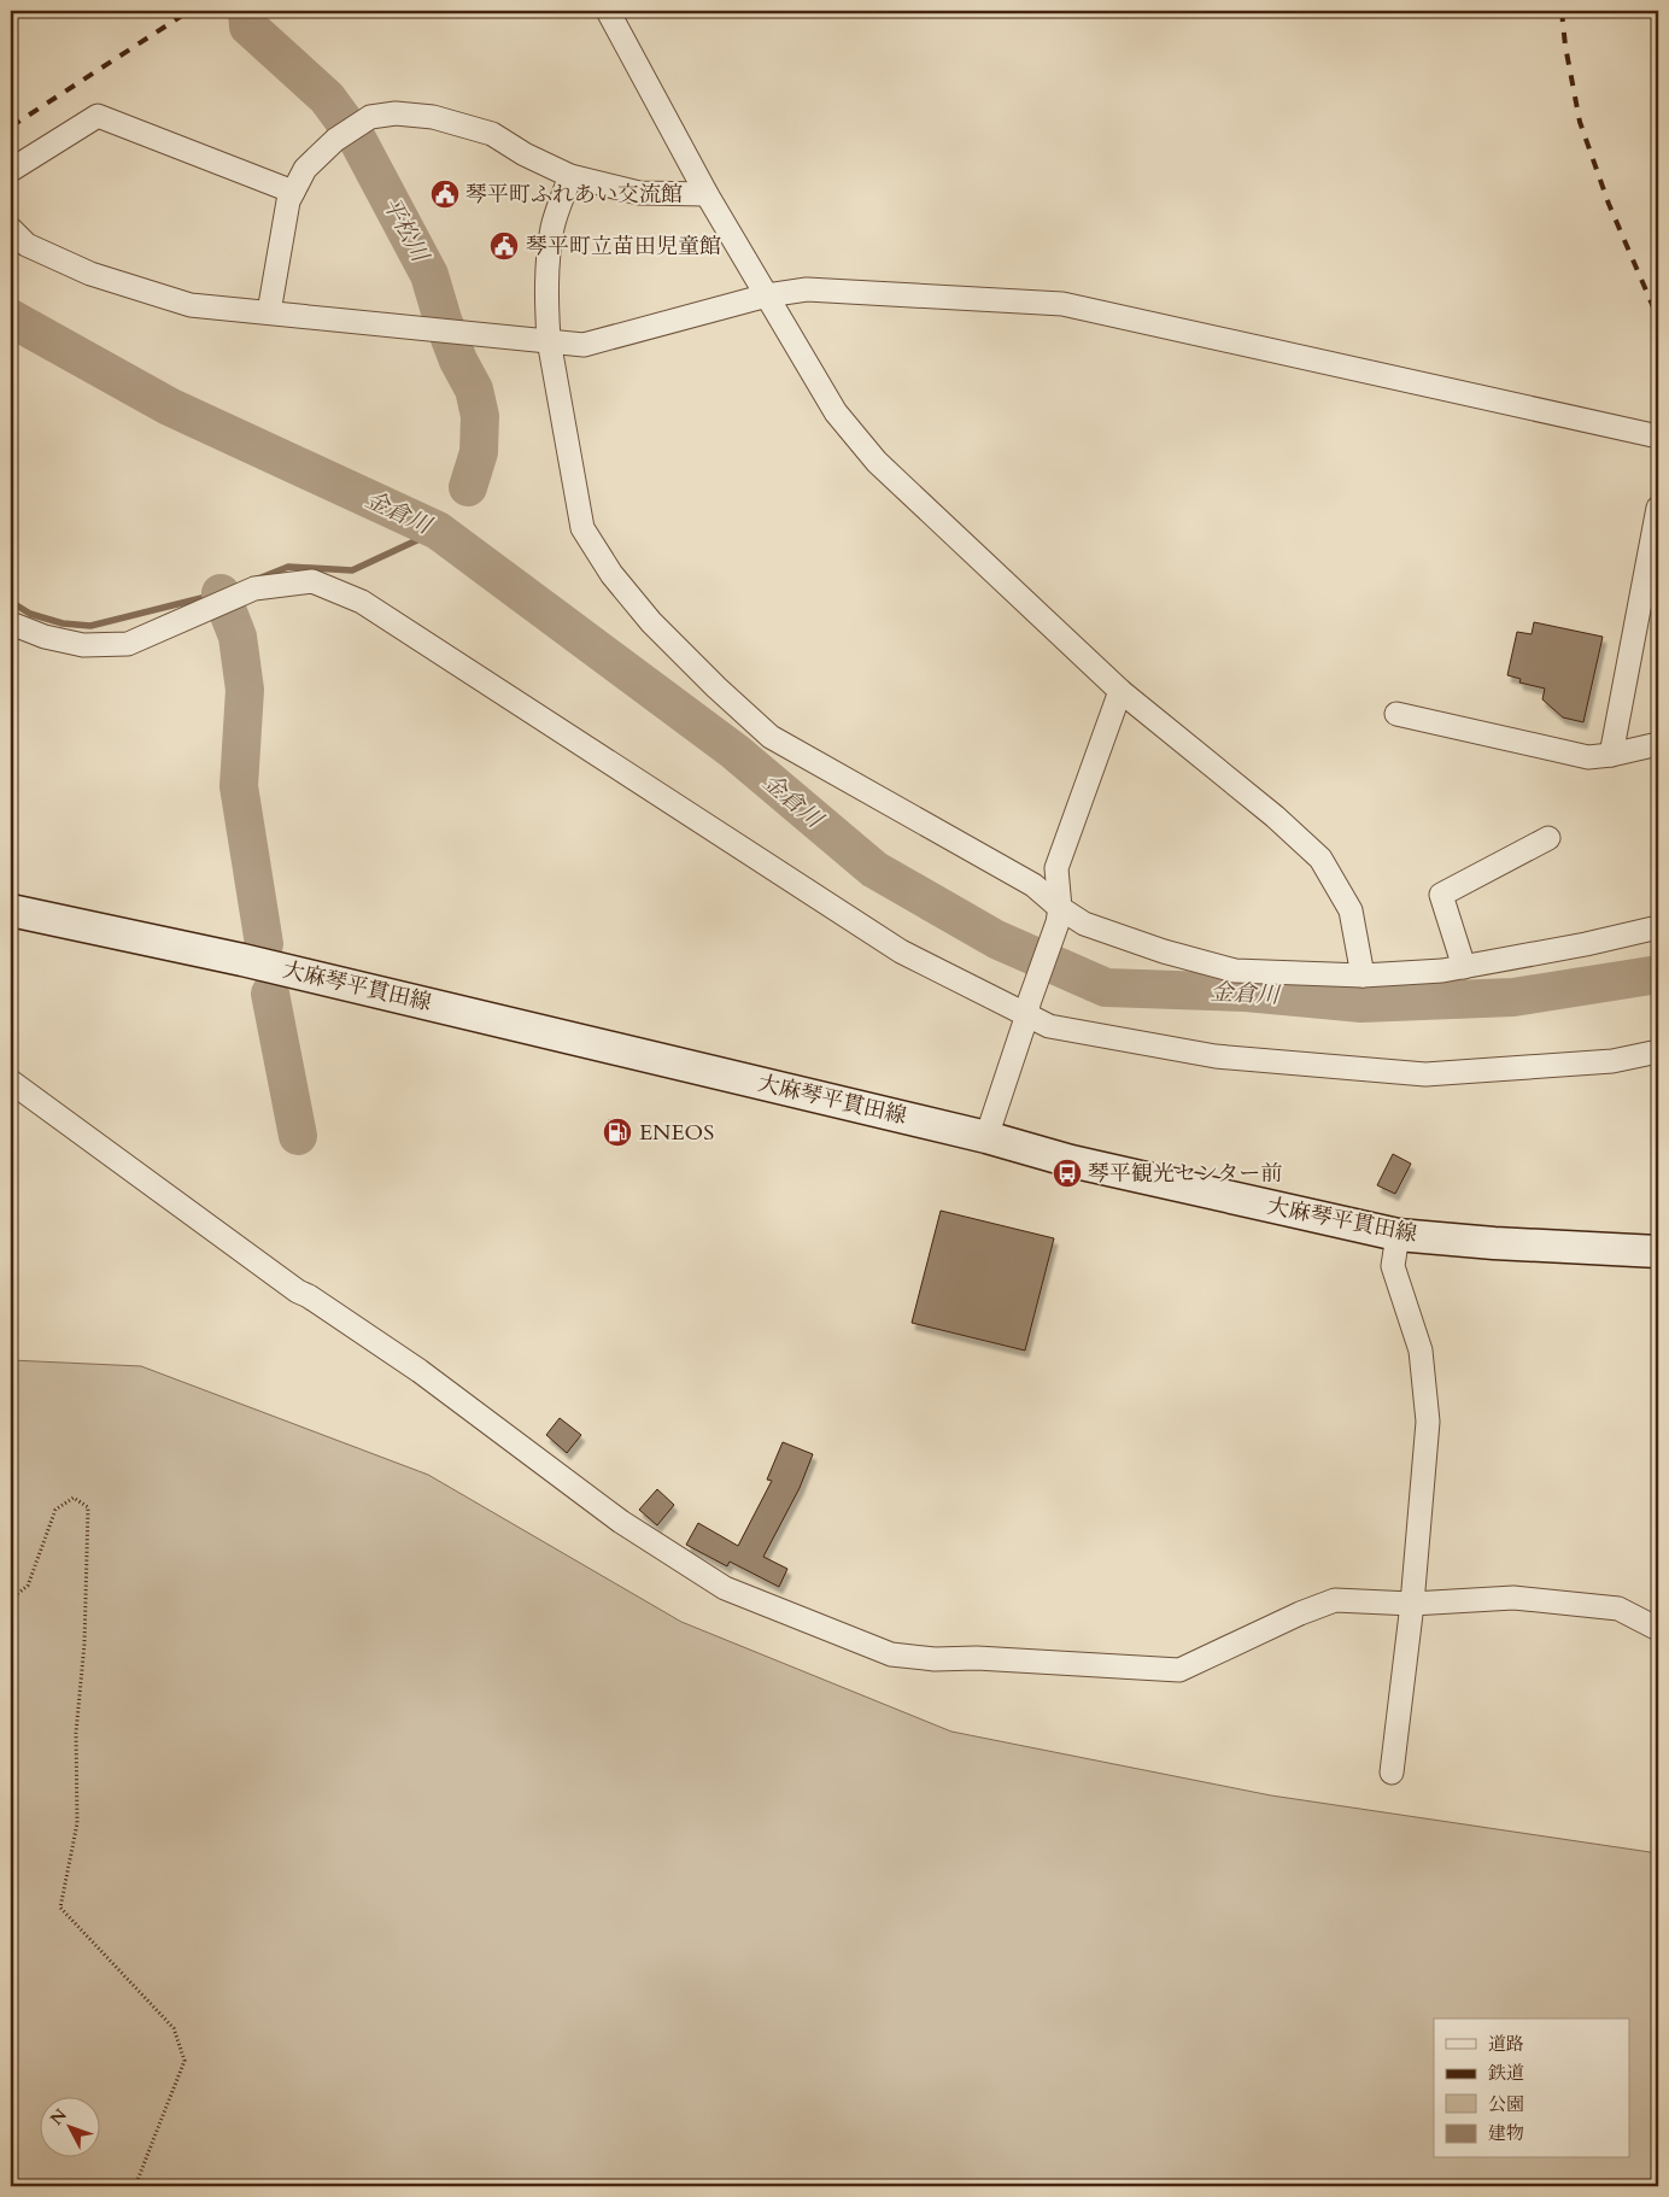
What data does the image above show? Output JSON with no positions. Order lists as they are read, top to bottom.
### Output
{
  "streets": {
    "main road": ["大麻琴平貫田線"]
  },
  "water": ["平松川", "金倉川"],
  "places": {
    "public building": ["琴平町ふれあい交流館", "琴平町立苗田児童館"],
    "fuel station": ["ENEOS"],
    "bus stop": ["琴平観光センター前"]
  },
  "legend": [
    "道路",
    "鉄道",
    "公園",
    "建物"
  ],
  "north": "top left"
}
